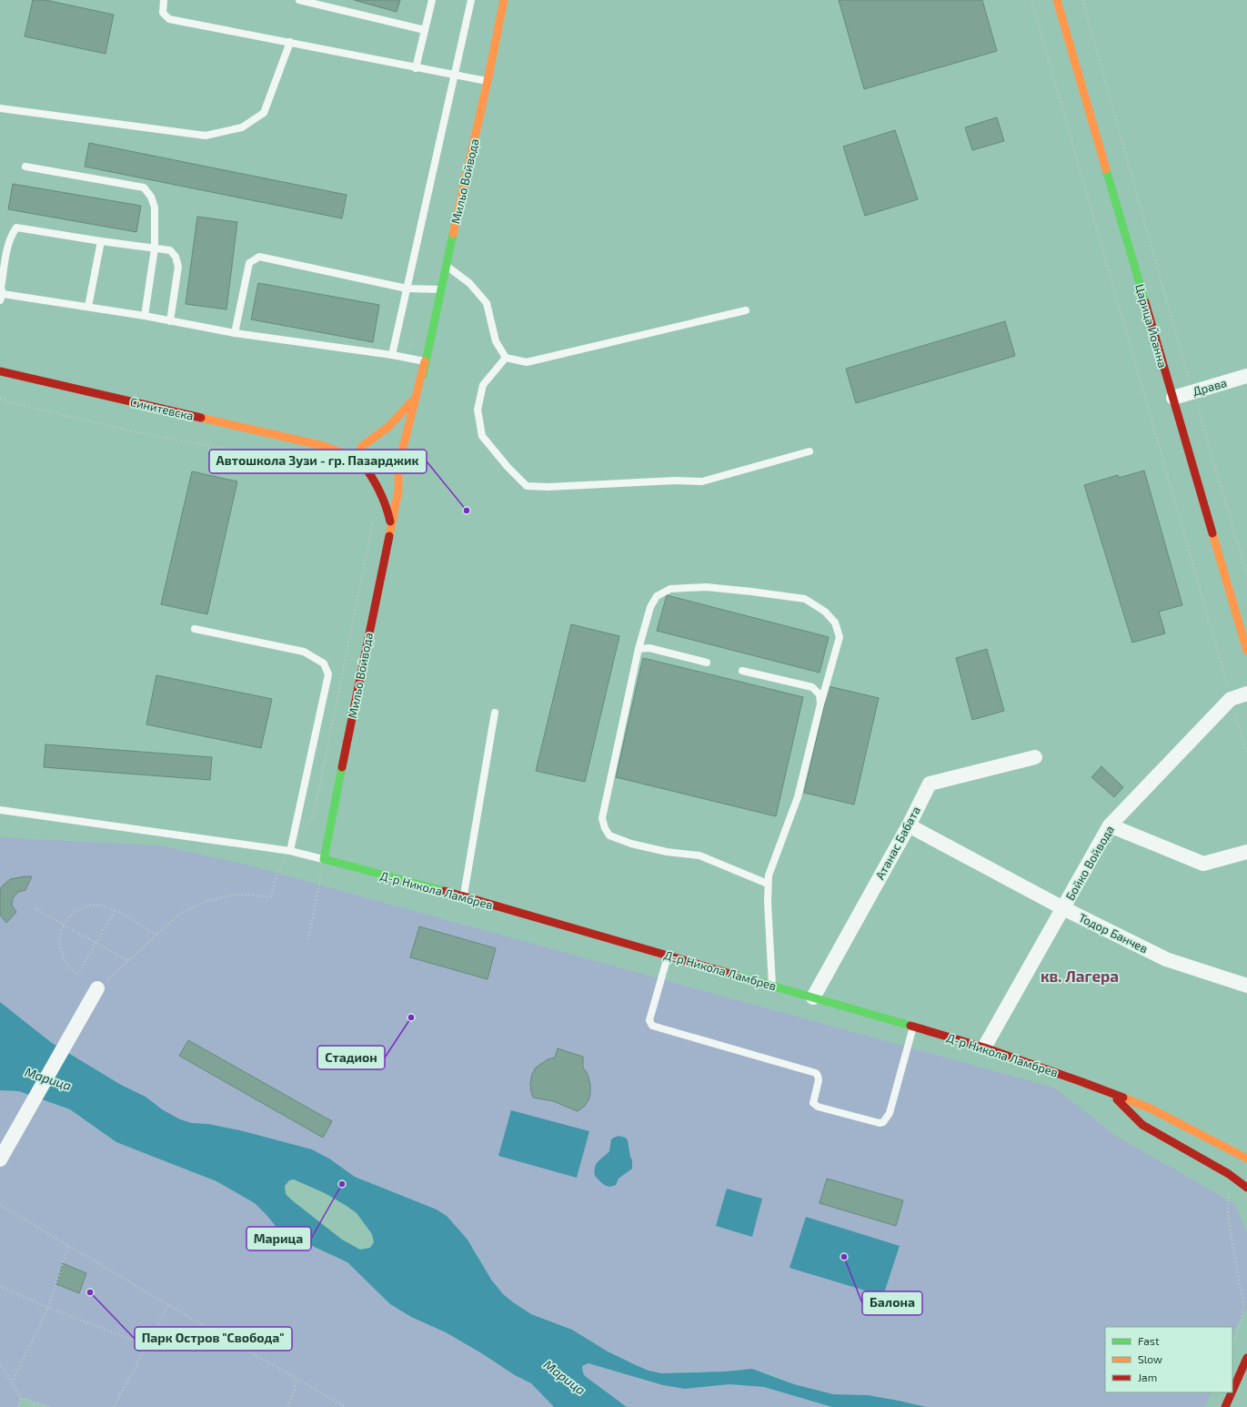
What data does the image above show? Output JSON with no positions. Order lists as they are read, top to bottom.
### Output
{
  "streets": {
    "street": [
      "Мильо Войвода",
      "Царица Йоанна",
      "Драва",
      "Синитевска",
      "Атанас Бабата",
      "Бойко Войвода",
      "Д-р Никола Ламбрев",
      "Тодор Банчев"
    ]
  },
  "crossings": [
    ["Мильо Войвода", "Синитевска"],
    ["Мильо Войвода", "Д-р Никола Ламбрев"],
    ["Царица Йоанна", "Драва"],
    ["Атанас Бабата", "Д-р Никола Ламбрев"],
    ["Атанас Бабата", "Тодор Банчев"],
    ["Бойко Войвода", "Д-р Никола Ламбрев"],
    ["Бойко Войвода", "Тодор Банчев"]
  ],
  "districts": ["кв. Лагера"],
  "water": ["Марица"],
  "places": [
    "Автошкола Зузи - гр. Пазарджик",
    "Стадион",
    "Марица",
    "Балона",
    "Парк Остров \"Свобода\""
  ],
  "legend": ["Fast", "Slow", "Jam"]
}
